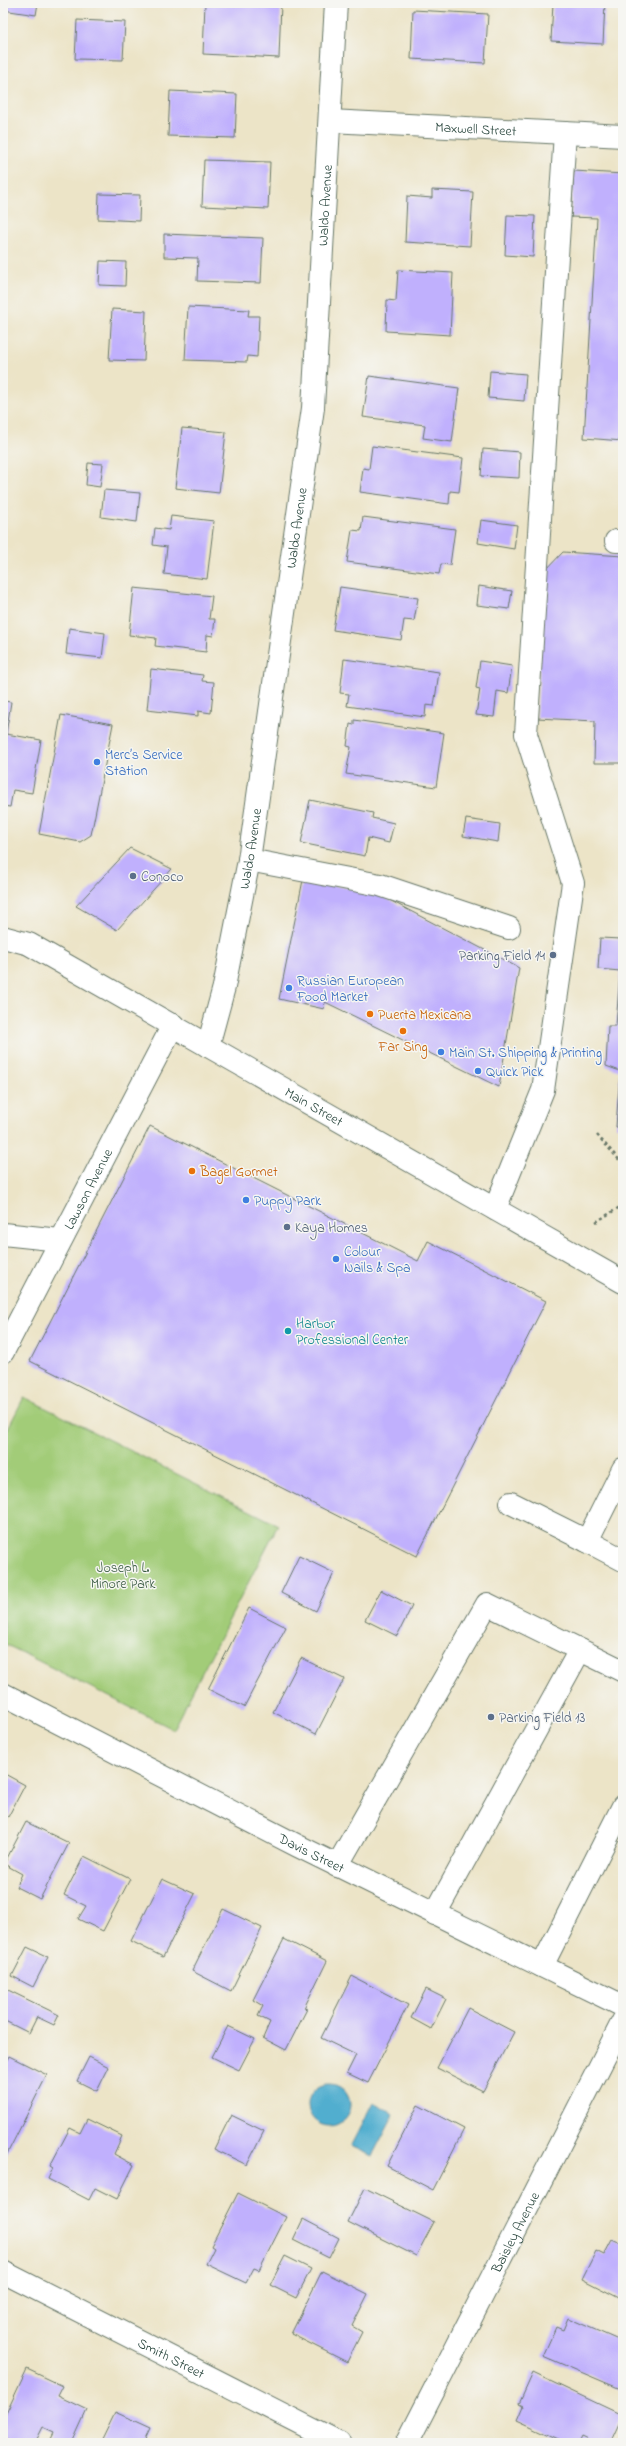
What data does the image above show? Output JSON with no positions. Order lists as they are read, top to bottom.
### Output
{
  "streets": {
    "street": [
      "Maxwell Street",
      "Waldo Avenue",
      "Main Street",
      "Lawson Avenue",
      "Davis Street",
      "Baisley Avenue",
      "Smith Street"
    ]
  },
  "crossings": [
    ["Maxwell Street", "Waldo Avenue"],
    ["Waldo Avenue", "Main Street"],
    ["Main Street", "Lawson Avenue"]
  ],
  "parks": ["Joseph L. Minore Park"],
  "places": [
    "Merc’s Service Station",
    "Conoco",
    "Parking Field 14",
    "Russian European Food Market",
    "Puerta Mexicana",
    "Far Sing",
    "Main St. Shipping & Printing",
    "Quick Pick",
    "Bagel Gormet",
    "Puppy Park",
    "Kaya Homes",
    "Colour Nails & Spa",
    "Harbor Professional Center",
    "Parking Field 13"
  ]
}
